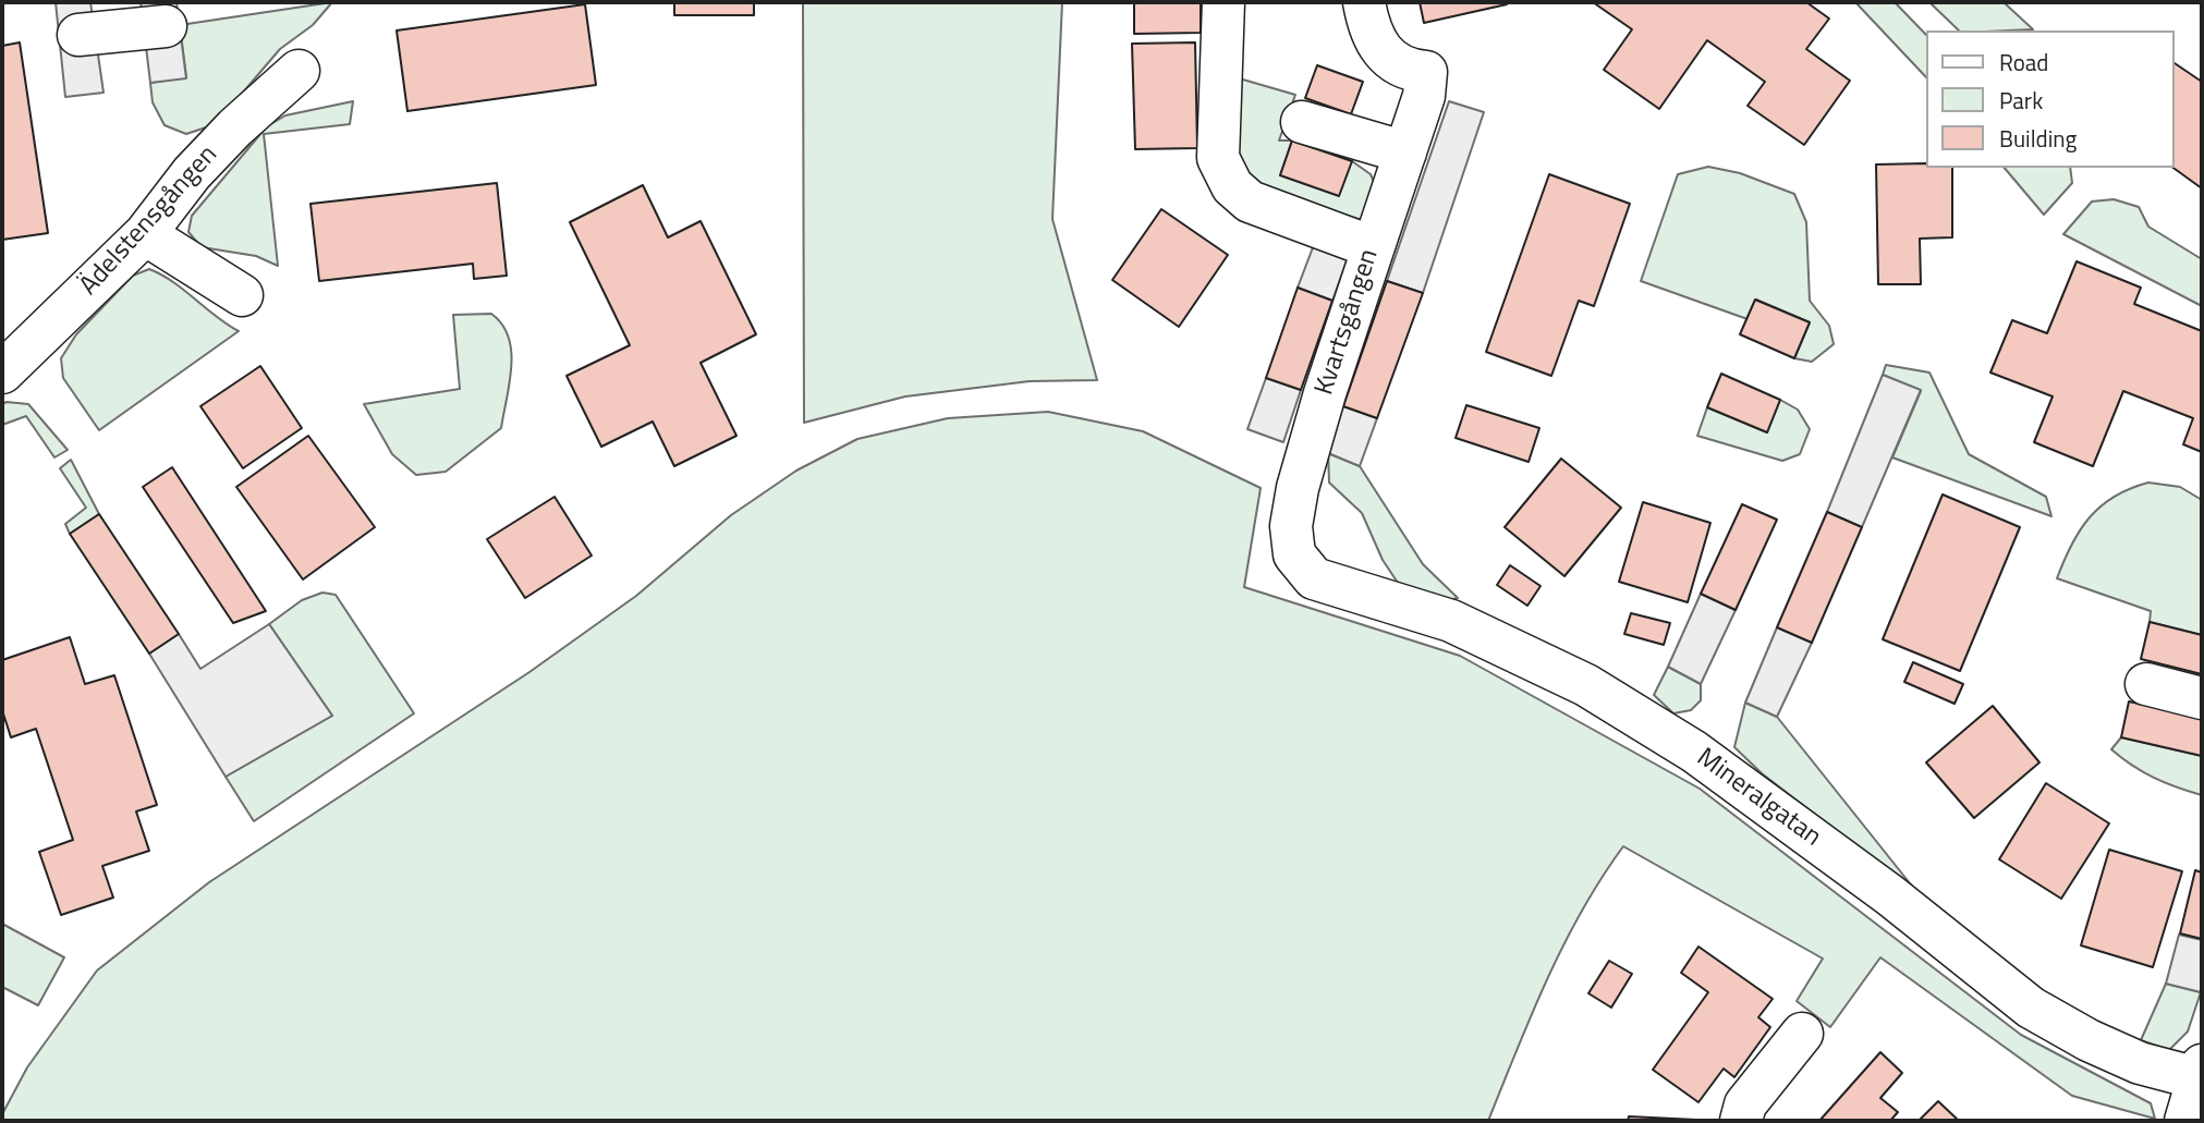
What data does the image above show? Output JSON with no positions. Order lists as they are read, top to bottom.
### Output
{
  "streets": {
    "street": ["Ädelstensgången", "Kvartsgången", "Mineralgatan"]
  },
  "crossings": [
    ["Kvartsgången", "Mineralgatan"]
  ],
  "legend": ["Road", "Park", "Building"]
}
